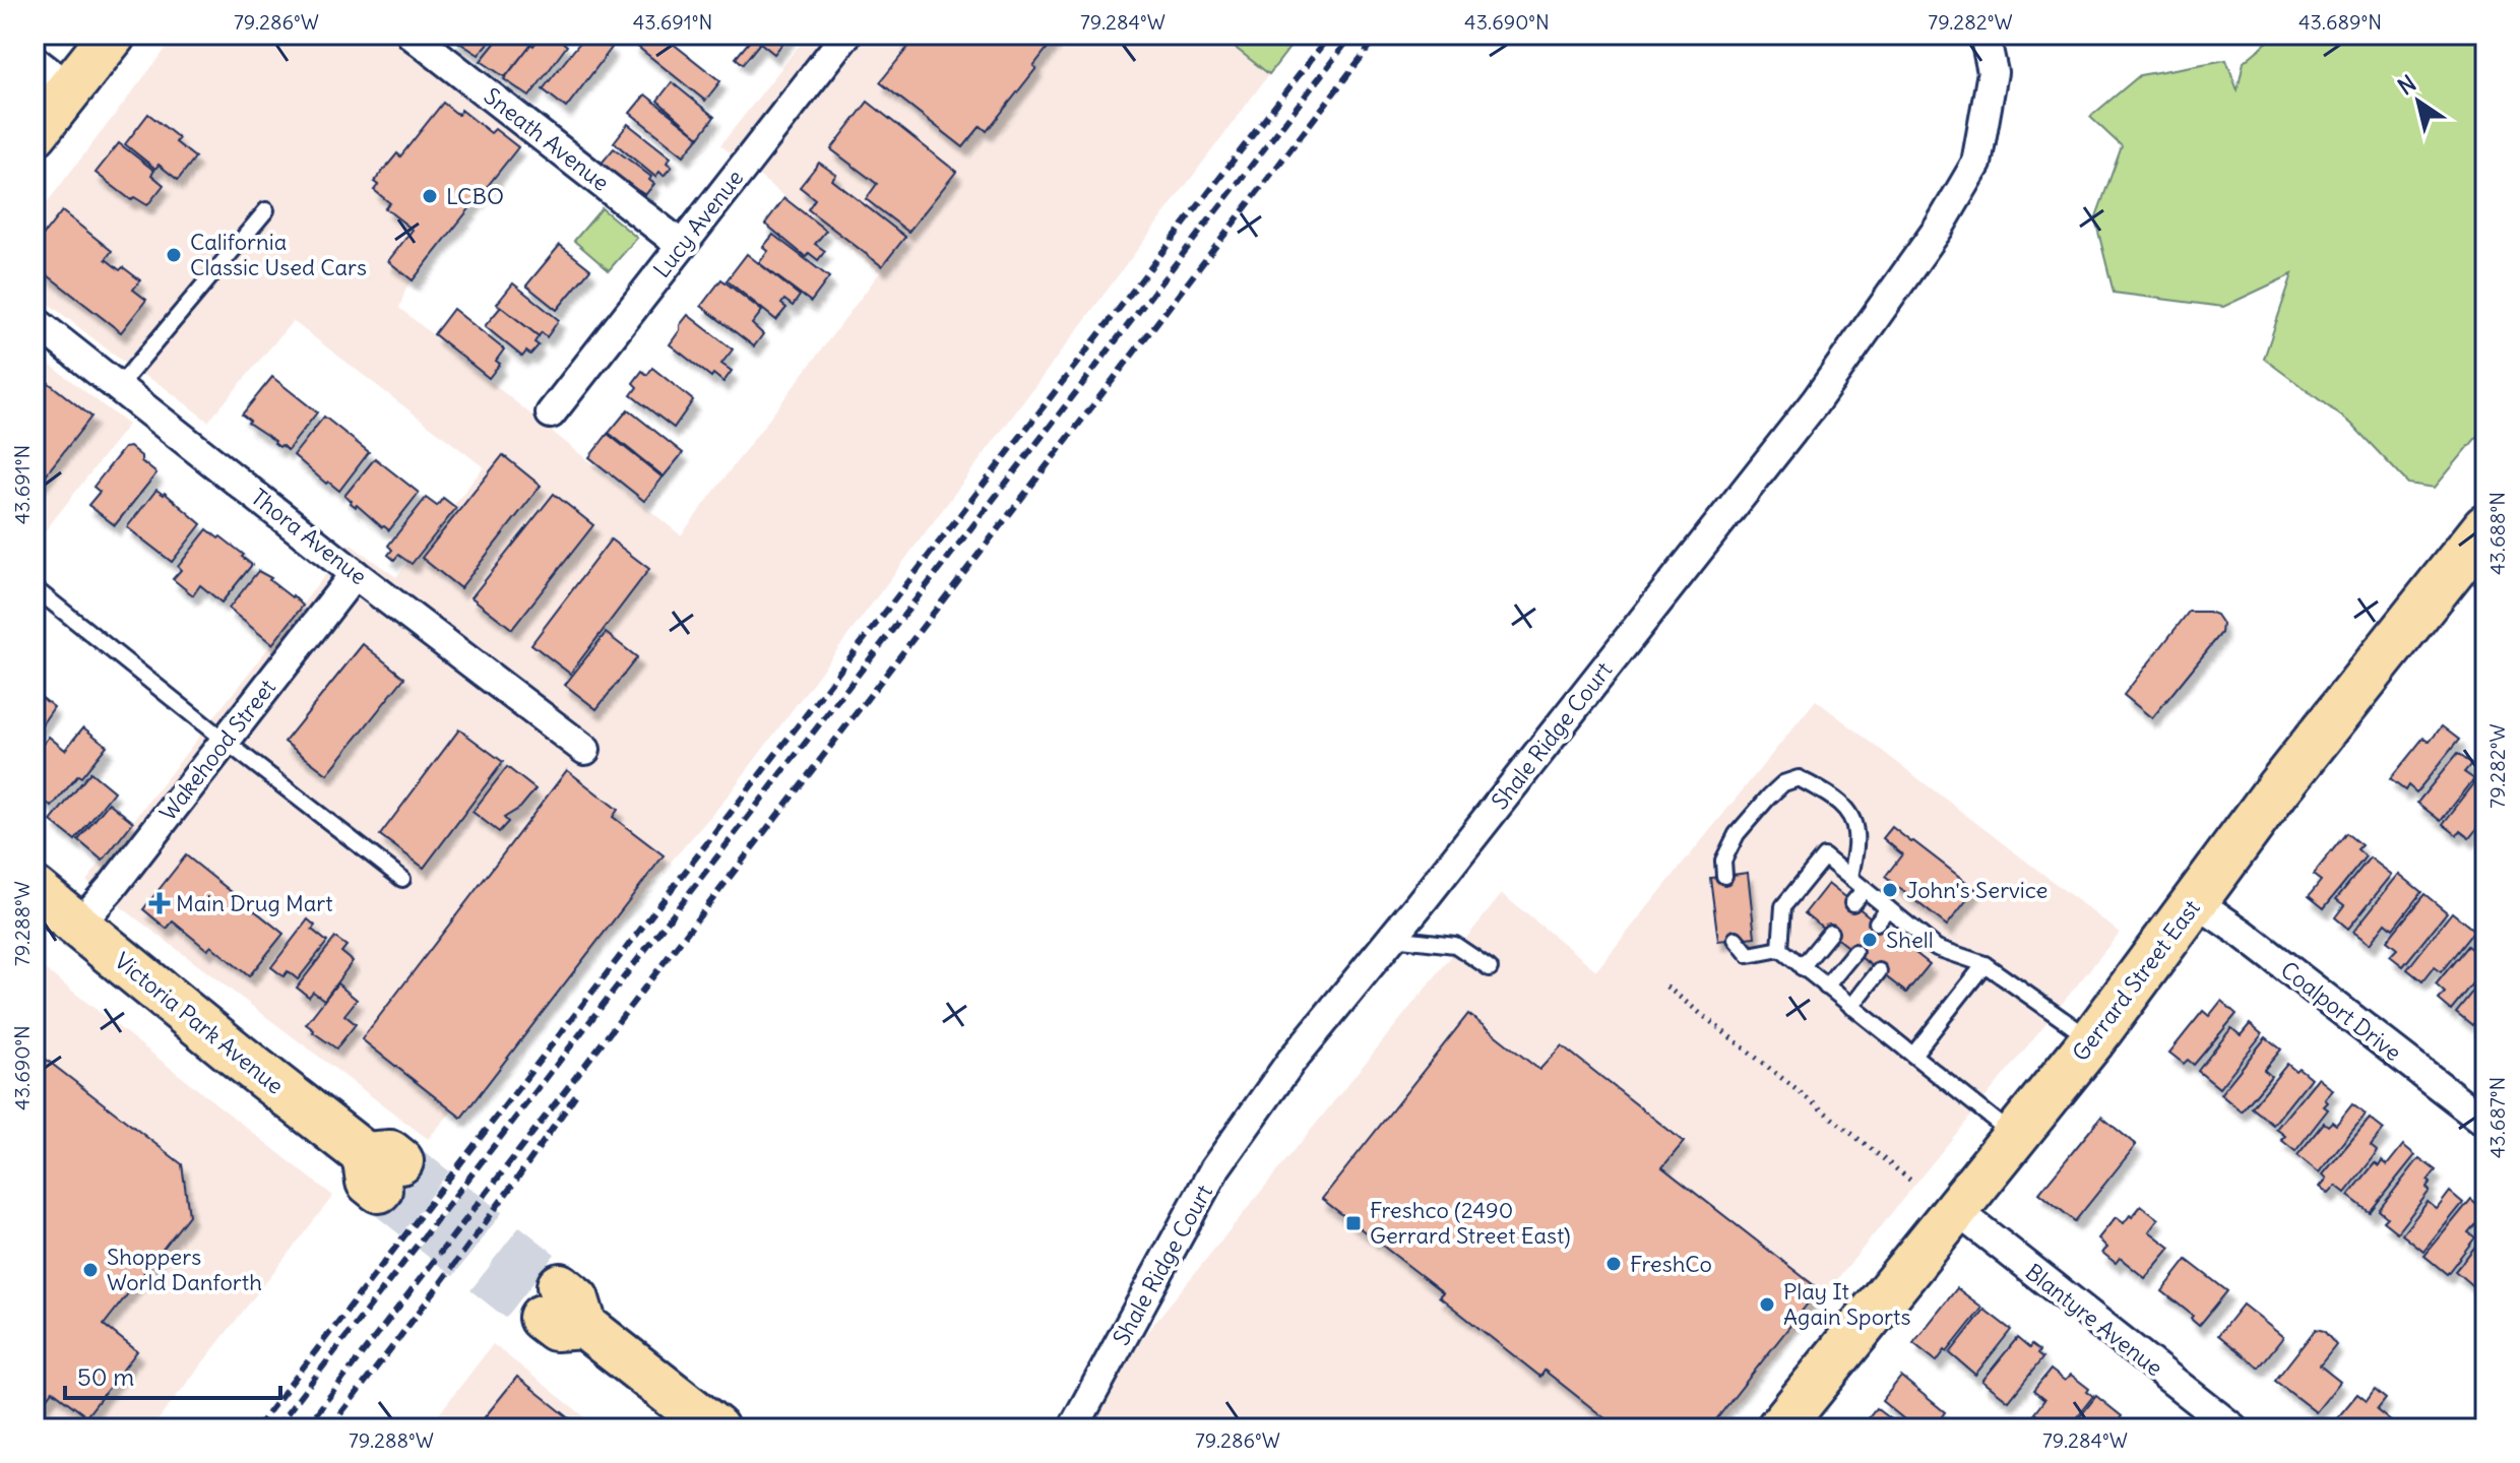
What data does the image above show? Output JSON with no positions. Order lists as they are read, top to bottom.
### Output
{
  "streets": {
    "main road": ["Gerrard Street East", "Victoria Park Avenue"],
    "street": [
      "Sneath Avenue",
      "Lucy Avenue",
      "Thora Avenue",
      "Shale Ridge Court",
      "Wakehood Street",
      "Coalport Drive",
      "Blantyre Avenue"
    ]
  },
  "crossings": [
    ["Sneath Avenue", "Lucy Avenue"],
    ["Thora Avenue", "Wakehood Street"],
    ["Wakehood Street", "Victoria Park Avenue"],
    ["Gerrard Street East", "Coalport Drive"],
    ["Gerrard Street East", "Blantyre Avenue"]
  ],
  "places": {
    "other": [
      "LCBO",
      "California Classic Used Cars",
      "John's Service",
      "Shell",
      "FreshCo",
      "Shoppers World Danforth",
      "Play It Again Sports"
    ],
    "health": ["Main Drug Mart"],
    "transit": ["Freshco (2490 Gerrard Street East)"]
  },
  "scale_bar": "50 m",
  "north": "top left",
  "coordinates": [
    "79.286°W",
    "43.691°N",
    "79.284°W",
    "43.690°N",
    "79.282°W",
    "43.689°N",
    "43.688°N",
    "79.288°W",
    "43.687°N"
  ]
}
